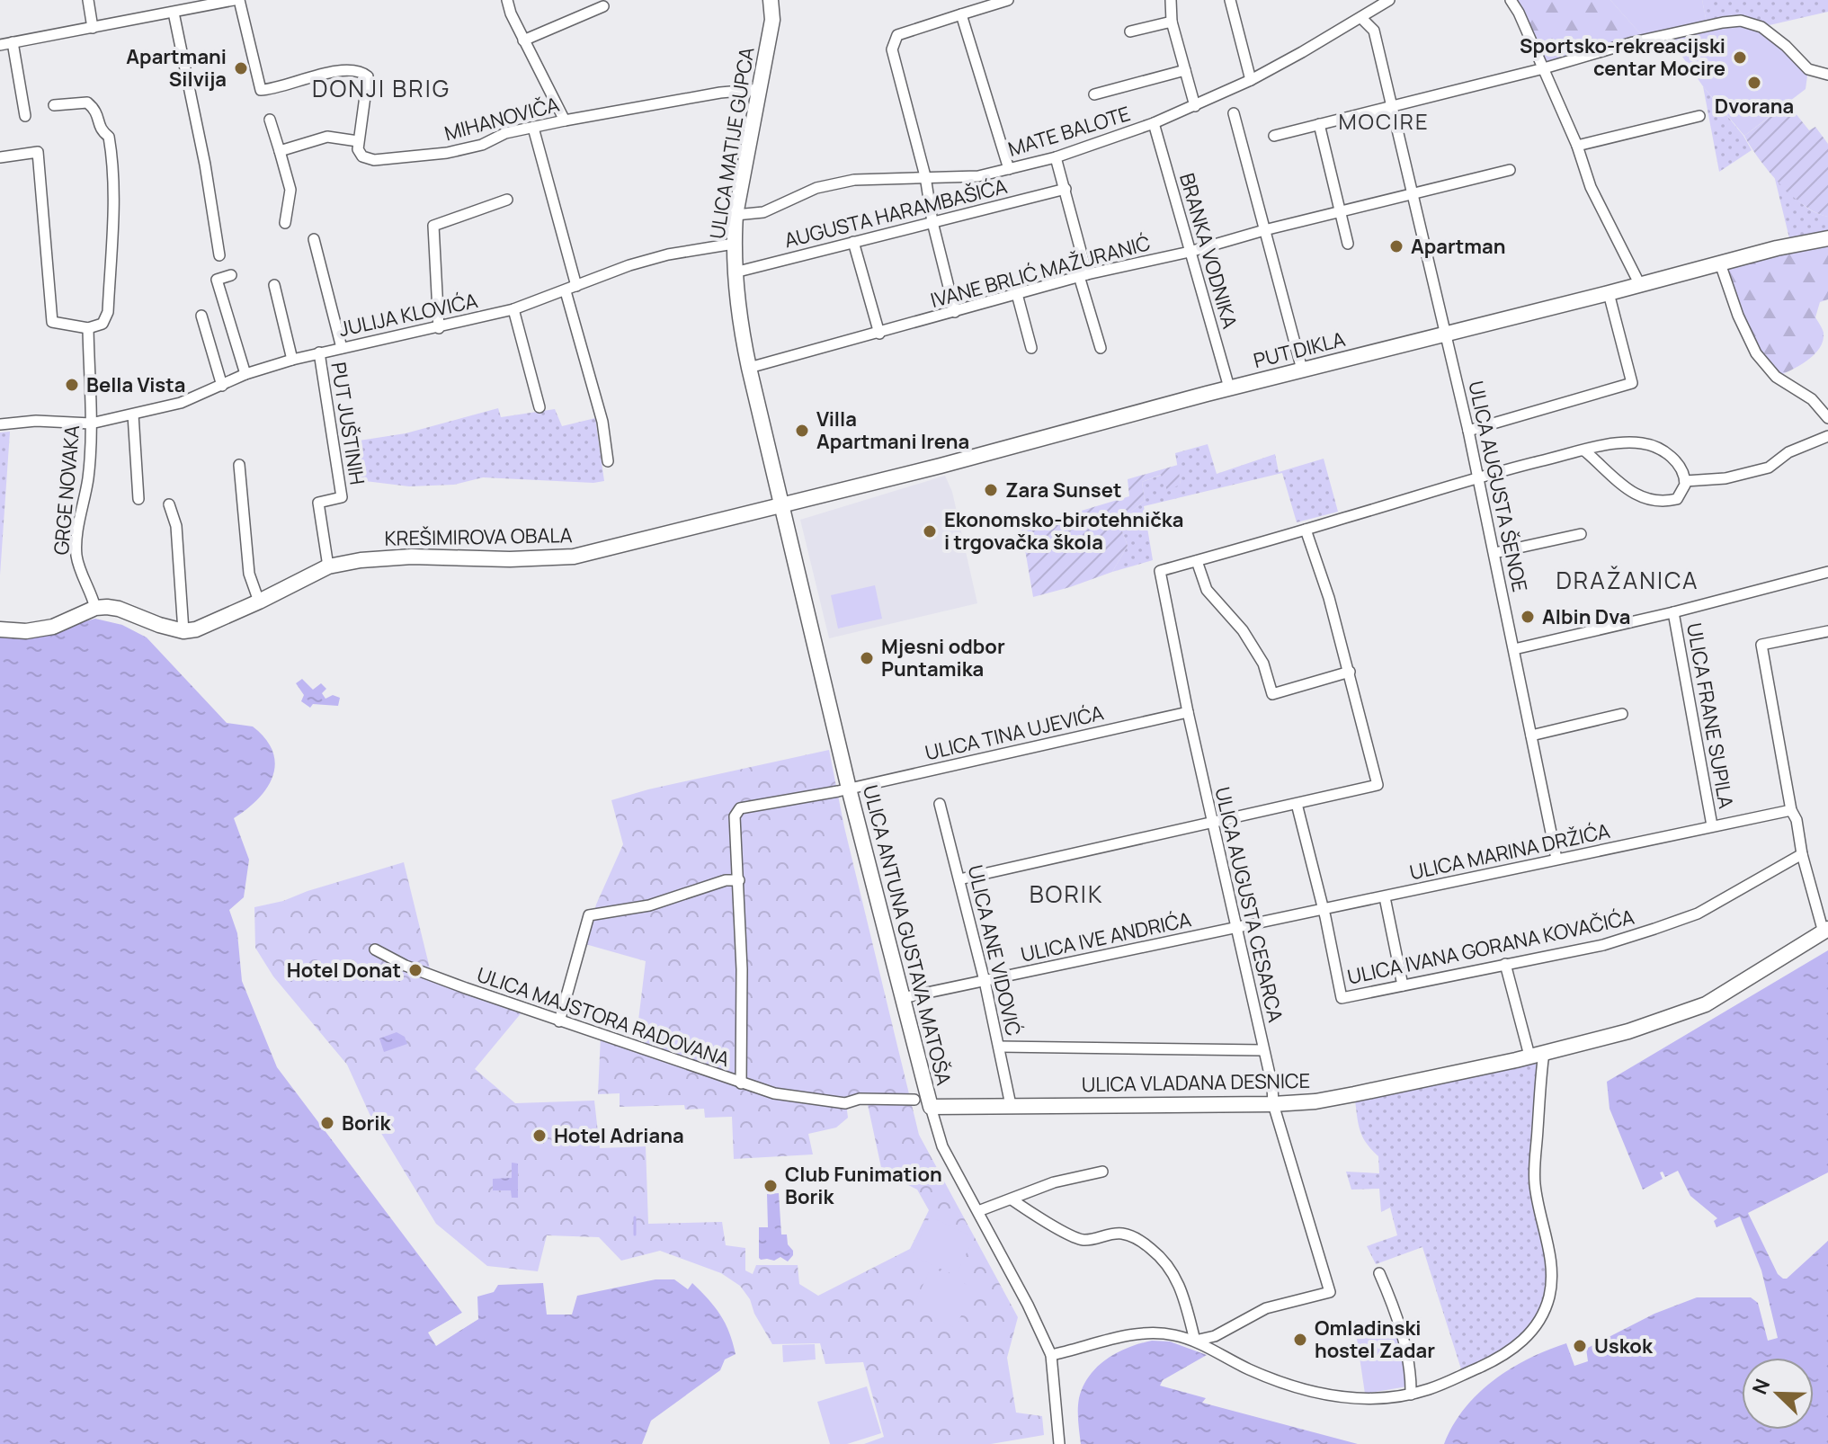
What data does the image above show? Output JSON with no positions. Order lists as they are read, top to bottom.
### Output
{
  "streets": {
    "street": [
      "MIHANOVIČA",
      "MATE BALOTE",
      "ULICA MATIJE GUPCA",
      "AUGUSTA HARAMBAŠIĆA",
      "BRANKA VODNIKA",
      "IVANE BRLIĆ MAŽURANIĆ",
      "JULIJA KLOVIĆA",
      "PUT DIKLA",
      "PUT JUŠTINIH",
      "ULICA AUGUSTA ŠENOE",
      "GRGE NOVAKA",
      "KREŠIMIROVA OBALA",
      "ULICA FRANE SUPILA",
      "ULICA TINA UJEVIĆA",
      "ULICA MARINA DRŽIĆA",
      "ULICA AUGUSTA CESARCA",
      "ULICA ANTUNA GUSTAVA MATOŠA",
      "ULICA IVE ANDRIĆA",
      "ULICA IVANA GORANA KOVAČIĆA",
      "ULICA ANE VIDOVIĆ",
      "ULICA MAJSTORA RADOVANA",
      "ULICA VLADANA DESNICE"
    ]
  },
  "crossings": [
    ["MIHANOVIČA", "ULICA MATIJE GUPCA"],
    ["MATE BALOTE", "ULICA MATIJE GUPCA"],
    ["MATE BALOTE", "BRANKA VODNIKA"],
    ["MATE BALOTE", "ULICA AUGUSTA ŠENOE"],
    ["ULICA MATIJE GUPCA", "AUGUSTA HARAMBAŠIĆA"],
    ["ULICA MATIJE GUPCA", "IVANE BRLIĆ MAŽURANIĆ"],
    ["ULICA MATIJE GUPCA", "JULIJA KLOVIĆA"],
    ["ULICA MATIJE GUPCA", "PUT DIKLA"],
    ["ULICA MATIJE GUPCA", "KREŠIMIROVA OBALA"],
    ["ULICA MATIJE GUPCA", "ULICA ANTUNA GUSTAVA MATOŠA"],
    ["BRANKA VODNIKA", "IVANE BRLIĆ MAŽURANIĆ"],
    ["BRANKA VODNIKA", "PUT DIKLA"],
    ["IVANE BRLIĆ MAŽURANIĆ", "ULICA AUGUSTA ŠENOE"],
    ["JULIJA KLOVIĆA", "PUT JUŠTINIH"],
    ["JULIJA KLOVIĆA", "GRGE NOVAKA"],
    ["PUT DIKLA", "ULICA AUGUSTA ŠENOE"],
    ["PUT DIKLA", "KREŠIMIROVA OBALA"],
    ["PUT DIKLA", "ULICA ANTUNA GUSTAVA MATOŠA"],
    ["PUT JUŠTINIH", "KREŠIMIROVA OBALA"],
    ["ULICA AUGUSTA ŠENOE", "ULICA MARINA DRŽIĆA"],
    ["KREŠIMIROVA OBALA", "ULICA ANTUNA GUSTAVA MATOŠA"],
    ["ULICA FRANE SUPILA", "ULICA MARINA DRŽIĆA"],
    ["ULICA TINA UJEVIĆA", "ULICA AUGUSTA CESARCA"],
    ["ULICA TINA UJEVIĆA", "ULICA ANTUNA GUSTAVA MATOŠA"],
    ["ULICA TINA UJEVIĆA", "ULICA MAJSTORA RADOVANA"],
    ["ULICA MARINA DRŽIĆA", "ULICA AUGUSTA CESARCA"],
    ["ULICA MARINA DRŽIĆA", "ULICA IVE ANDRIĆA"],
    ["ULICA MARINA DRŽIĆA", "ULICA IVANA GORANA KOVAČIĆA"],
    ["ULICA AUGUSTA CESARCA", "ULICA IVE ANDRIĆA"],
    ["ULICA AUGUSTA CESARCA", "ULICA VLADANA DESNICE"],
    ["ULICA ANTUNA GUSTAVA MATOŠA", "ULICA IVE ANDRIĆA"],
    ["ULICA ANTUNA GUSTAVA MATOŠA", "ULICA MAJSTORA RADOVANA"],
    ["ULICA ANTUNA GUSTAVA MATOŠA", "ULICA VLADANA DESNICE"],
    ["ULICA IVE ANDRIĆA", "ULICA ANE VIDOVIĆ"],
    ["ULICA ANE VIDOVIĆ", "ULICA VLADANA DESNICE"]
  ],
  "districts": [
    "DONJI BRIG",
    "MOCIRE",
    "DRAŽANICA",
    "BORIK"
  ],
  "places": [
    "Sportsko-rekreacijski centar Mocire",
    "Apartmani Silvija",
    "Dvorana",
    "Apartman",
    "Bella Vista",
    "Villa Apartmani Irena",
    "Zara Sunset",
    "Ekonomsko-birotehnička i trgovačka škola",
    "Albin Dva",
    "Mjesni odbor Puntamika",
    "Hotel Donat",
    "Borik",
    "Hotel Adriana",
    "Club Funimation Borik",
    "Omladinski hostel Zadar",
    "Uskok"
  ],
  "north": "top left"
}
